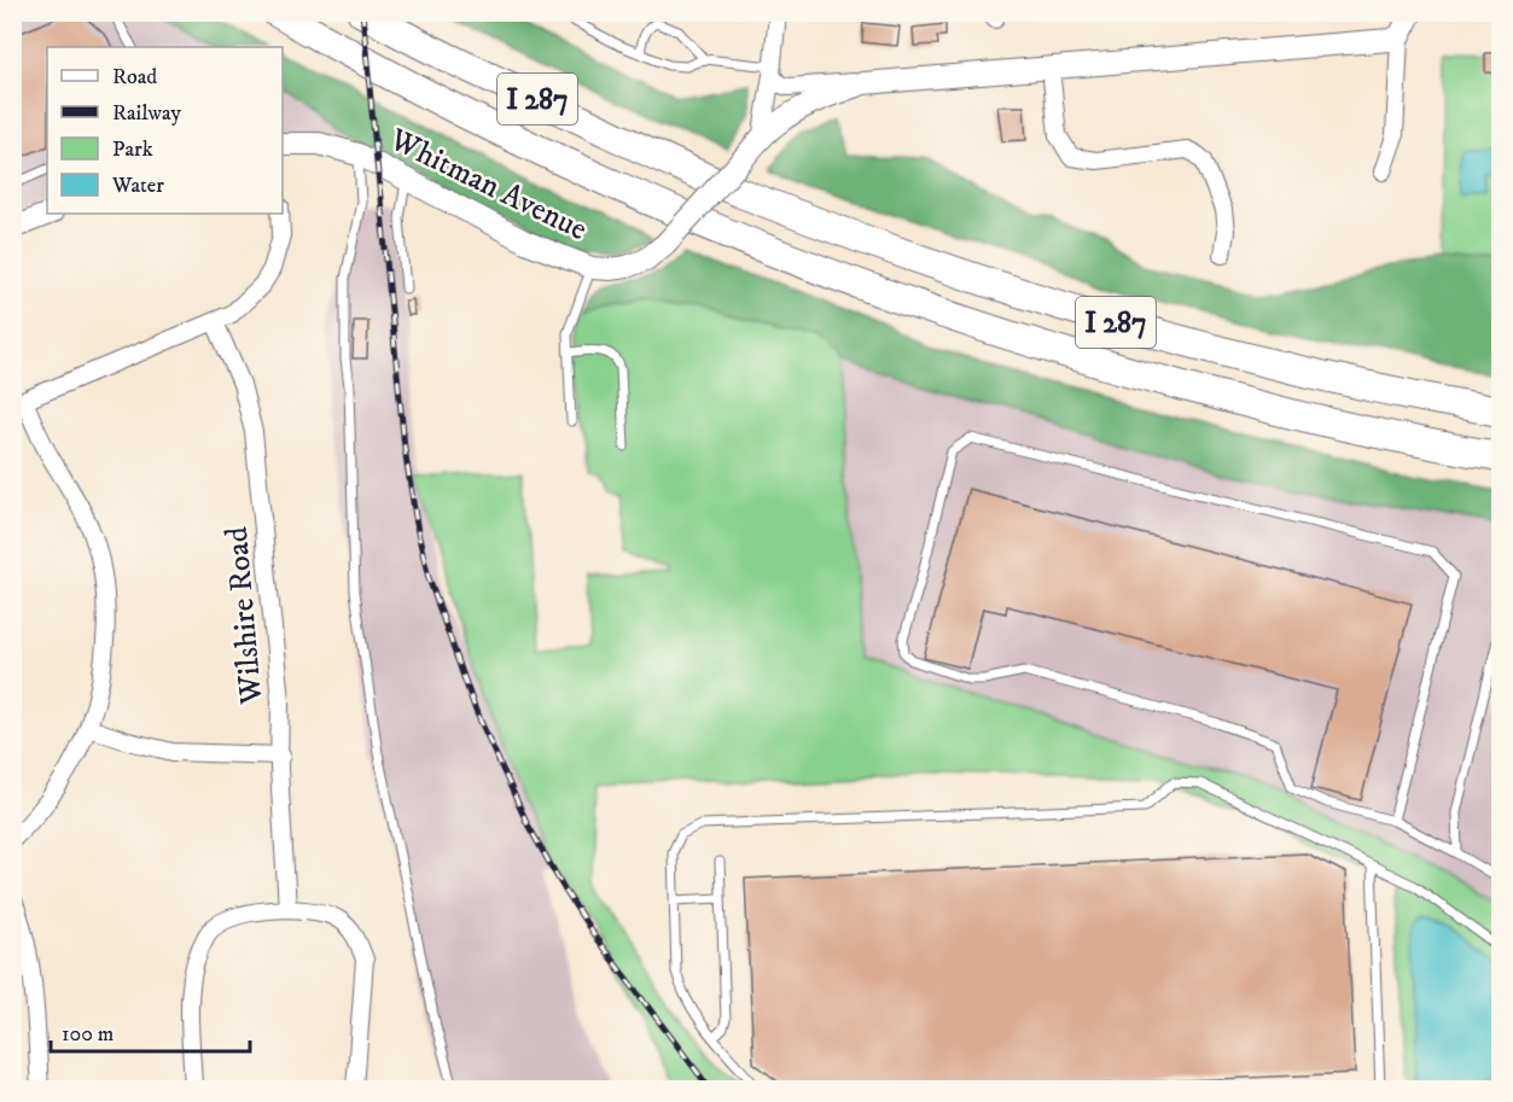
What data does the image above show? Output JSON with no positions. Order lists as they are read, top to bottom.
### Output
{
  "streets": {
    "highway": ["I 287"],
    "street": ["Whitman Avenue", "Wilshire Road"]
  },
  "legend": [
    "Road",
    "Railway",
    "Park",
    "Water"
  ],
  "scale_bar": "100 m"
}
